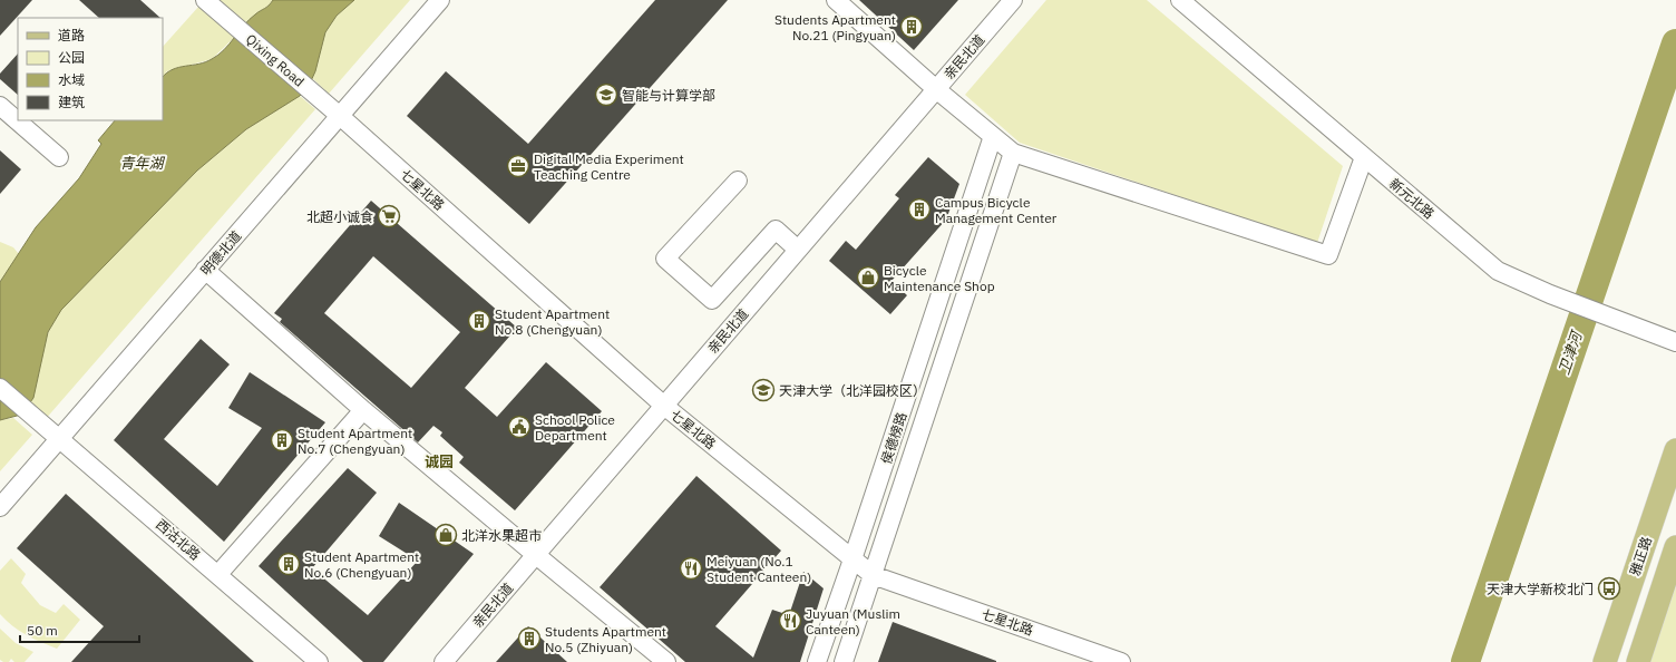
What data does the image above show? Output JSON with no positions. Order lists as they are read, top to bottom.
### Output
{
  "streets": {
    "main road": ["雅正路"],
    "street": [
      "亲民北道",
      "Qixing Road",
      "七星北路",
      "新元北路",
      "明德北道",
      "侯德榜路",
      "西沽北路"
    ]
  },
  "crossings": [
    ["亲民北道", "七星北路"],
    ["Qixing Road", "七星北路"],
    ["七星北路", "明德北道"],
    ["七星北路", "侯德榜路"],
    ["明德北道", "西沽北路"]
  ],
  "districts": ["诚园"],
  "water": ["青年湖", "卫津河"],
  "places": {
    "building": [
      "Students Apartment No.21 (Pingyuan)",
      "Campus Bicycle Management Center",
      "Student Apartment No.8 (Chengyuan)",
      "Student Apartment No.7 (Chengyuan)",
      "Student Apartment No.6 (Chengyuan)",
      "Students Apartment No.5 (Zhiyuan)"
    ],
    "school or university": ["智能与计算学部", "天津大学（北洋园校区）"],
    "office": ["Digital Media Experiment Teaching Centre"],
    "supermarket": ["北超小诚食"],
    "shop": ["Bicycle Maintenance Shop", "北洋水果超市"],
    "public building": ["School Police Department"],
    "restaurant": ["Meiyuan (No.1 Student Canteen)", "Juyuan (Muslim Canteen)"],
    "bus stop": ["天津大学新校北门"]
  },
  "legend": [
    "道路",
    "公园",
    "水域",
    "建筑"
  ],
  "scale_bar": "50 m"
}
